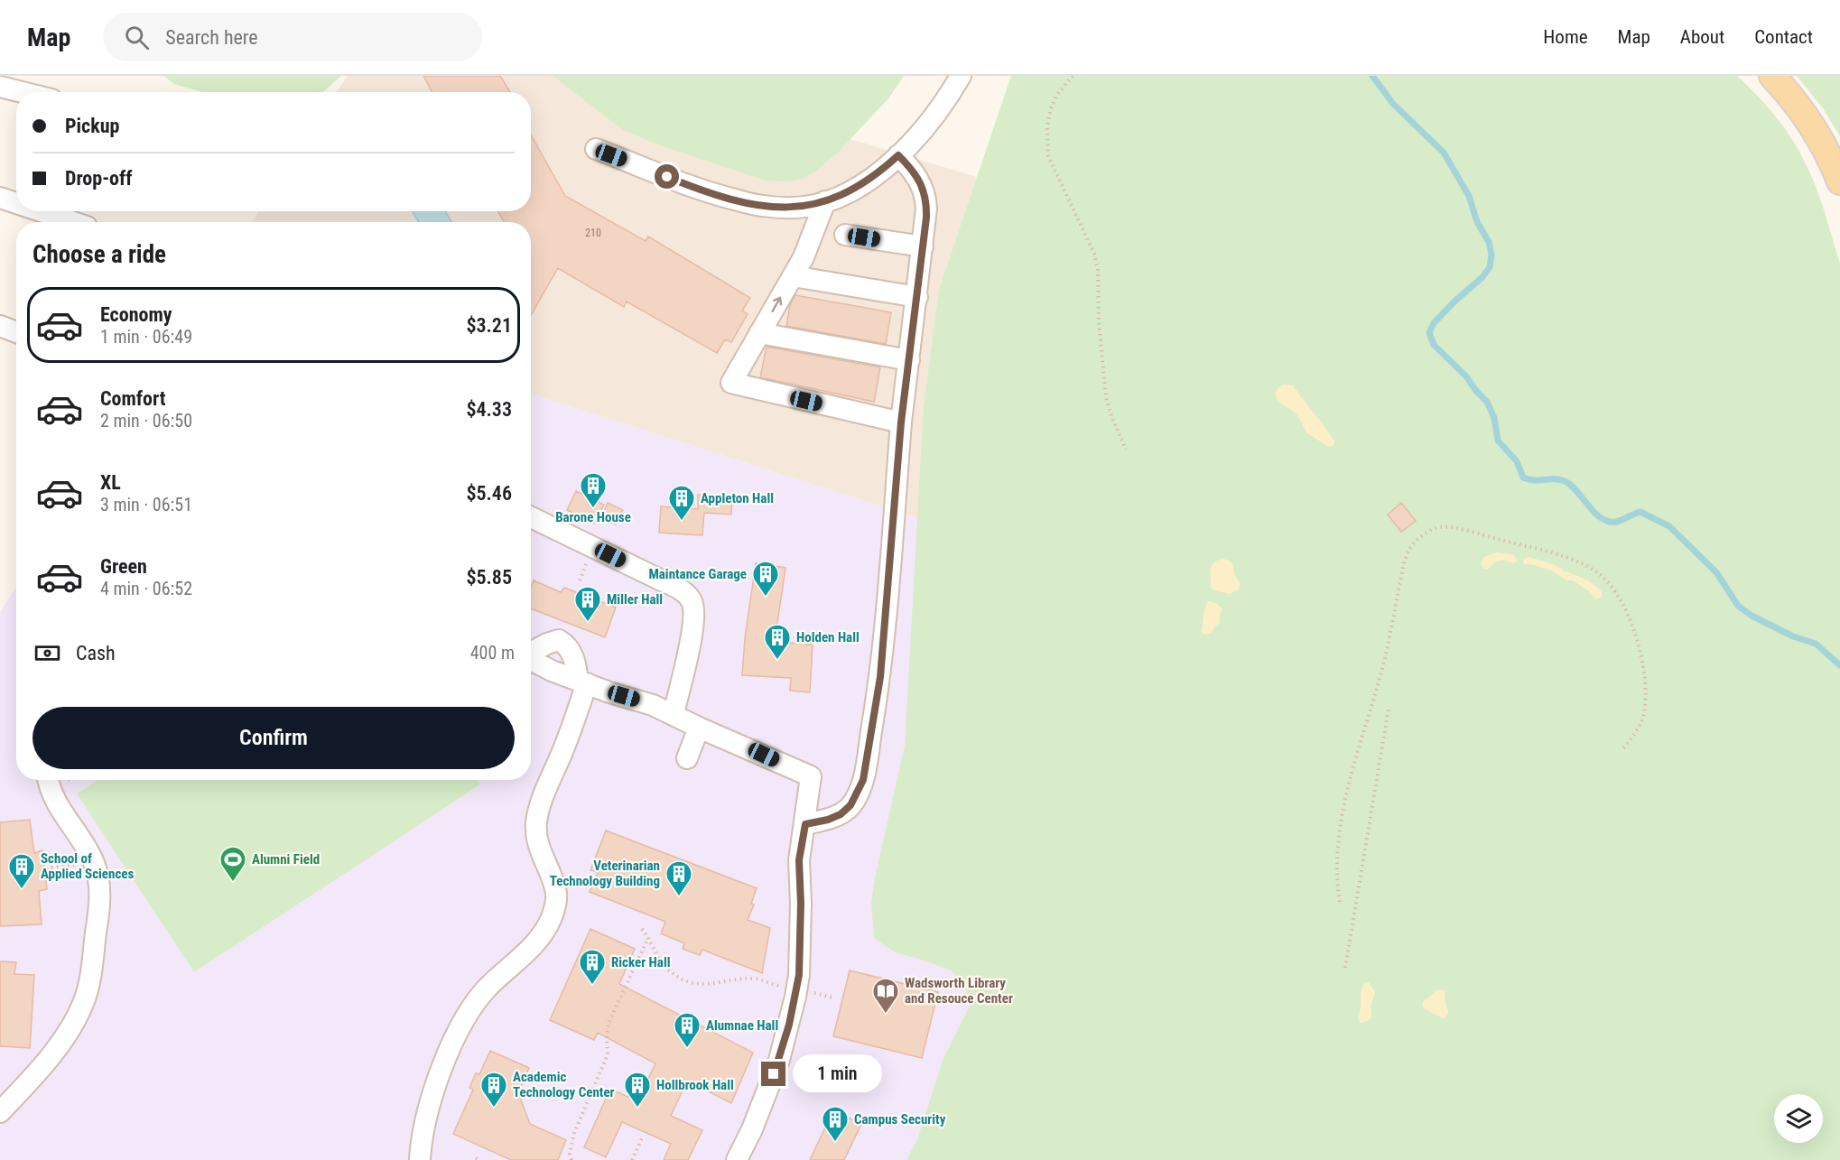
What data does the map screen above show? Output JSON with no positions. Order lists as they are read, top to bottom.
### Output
{
  "places": {
    "building": [
      "Barone House",
      "Appleton Hall",
      "Maintance Garage",
      "Miller Hall",
      "Holden Hall",
      "School of Applied Sciences",
      "Veterinarian Technology Building",
      "Ricker Hall",
      "Alumnae Hall",
      "Academic Technology Center",
      "Hollbrook Hall",
      "Campus Security"
    ],
    "sports": ["Alumni Field"],
    "library": ["Wadsworth Library and Resouce Center"]
  },
  "house_numbers": ["210"],
  "page": {
    "header": "Map",
    "search": "Search here",
    "nav": [
      "Home",
      "Map",
      "About",
      "Contact"
    ],
    "banner": ["Pickup", "Drop-off"],
    "heading": "Choose a ride",
    "list": [
      {
        "name": "Economy",
        "note": "1 min · 06:49",
        "value": "$3.21"
      },
      {
        "name": "Comfort",
        "note": "2 min · 06:50",
        "value": "$4.33"
      },
      {
        "name": "XL",
        "note": "3 min · 06:51",
        "value": "$5.46"
      },
      {
        "name": "Green",
        "note": "4 min · 06:52",
        "value": "$5.85"
      }
    ],
    "pay": ["Cash", "400 m"],
    "buttons": "Confirm",
    "bubble": "1 min"
  }
}
